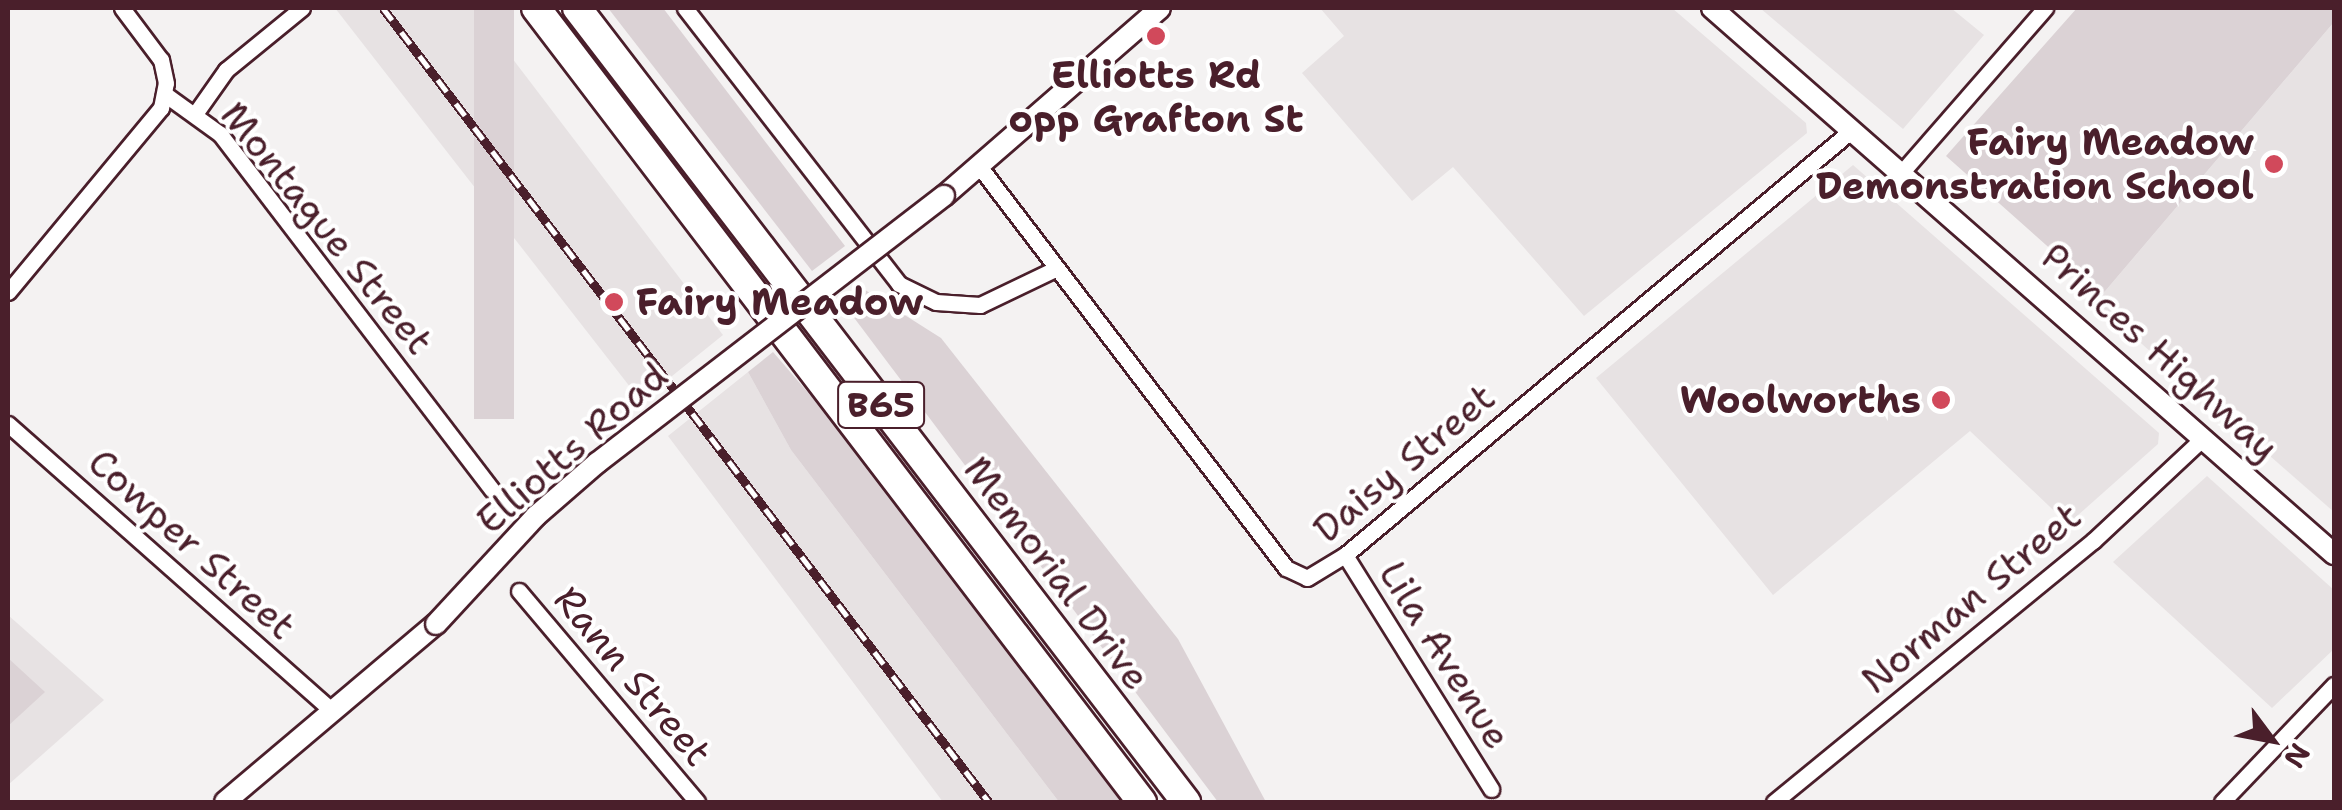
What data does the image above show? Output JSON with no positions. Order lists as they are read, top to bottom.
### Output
{
  "streets": {
    "highway": ["B65", "Memorial Drive"],
    "main road": ["Princes Highway", "Elliotts Road"],
    "street": [
      "Montague Street",
      "Daisy Street",
      "Cowper Street",
      "Norman Street",
      "Lila Avenue",
      "Rann Street"
    ]
  },
  "crossings": [
    ["Princes Highway", "Daisy Street"],
    ["Princes Highway", "Norman Street"],
    ["Elliotts Road", "Daisy Street"],
    ["Elliotts Road", "Cowper Street"],
    ["Daisy Street", "Lila Avenue"]
  ],
  "places": [
    "Elliotts Rd opp Grafton St",
    "Fairy Meadow Demonstration School",
    "Fairy Meadow",
    "Woolworths"
  ],
  "north": "bottom right"
}
